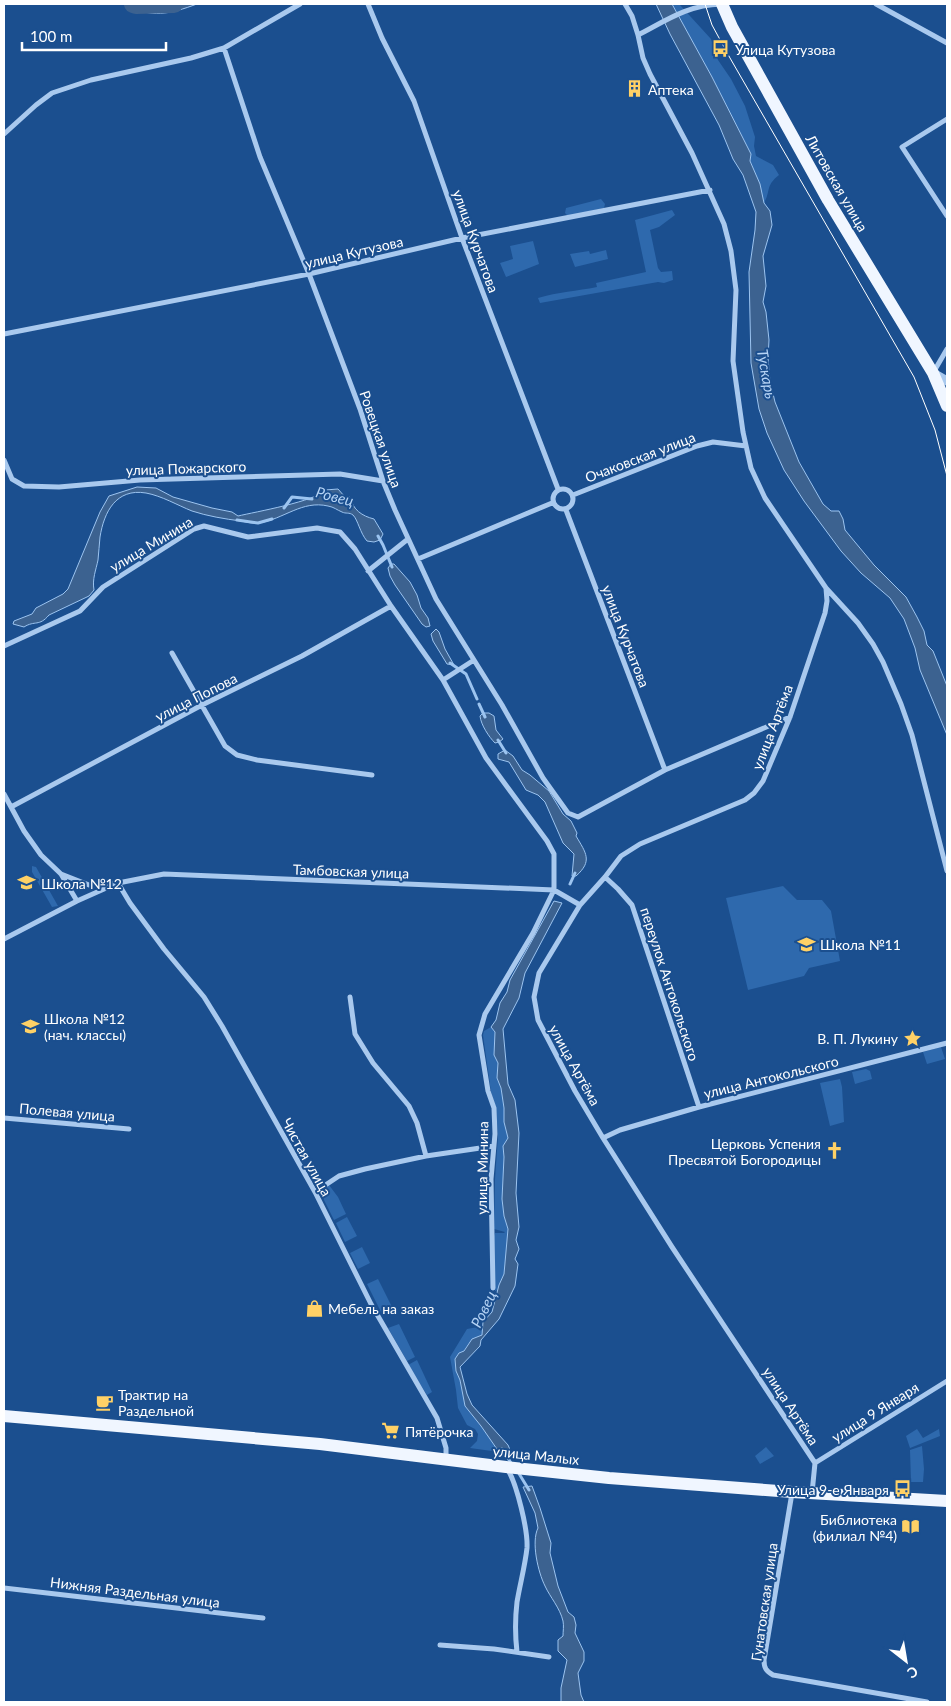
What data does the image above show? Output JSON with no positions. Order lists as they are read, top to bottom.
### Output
{
  "streets": {
    "main road": ["Литовская улица", "улица Малых"],
    "street": [
      "улица Курчатова",
      "улица Кутузова",
      "Ровецкая улица",
      "Очаковская улица",
      "улица Пожарского",
      "улица Минина",
      "улица Попова",
      "улица Артёма",
      "Тамбовская улица",
      "переулок Антокольского",
      "улица Антокольского",
      "Полевая улица",
      "Чистая улица",
      "улица 9 Января",
      "Нижняя Раздельная улица",
      "Гунатовская улица"
    ]
  },
  "crossings": [
    ["улица Курчатова", "улица Кутузова"],
    ["улица Курчатова", "Ровецкая улица"],
    ["улица Курчатова", "Очаковская улица"],
    ["улица Кутузова", "Ровецкая улица"],
    ["Ровецкая улица", "улица Пожарского"],
    ["улица Минина", "Тамбовская улица"],
    ["улица Попова", "Тамбовская улица"],
    ["улица Артёма", "Тамбовская улица"],
    ["улица Артёма", "переулок Антокольского"],
    ["улица Артёма", "улица Антокольского"],
    ["улица Артёма", "улица 9 Января"],
    ["Тамбовская улица", "Чистая улица"],
    ["переулок Антокольского", "улица Антокольского"],
    ["Чистая улица", "улица Малых"],
    ["улица Малых", "Гунатовская улица"]
  ],
  "water": ["Тускарь", "Ровец"],
  "places": {
    "bus stop": ["Улица Кутузова", "Улица 9-е Января"],
    "building": ["Аптека"],
    "school or university": ["Школа №12", "Школа №11", "Школа №12 (нач. классы)"],
    "place": ["В. П. Лукину"],
    "church": ["Церковь Успения Пресвятой Богородицы"],
    "shop": ["Мебель на заказ"],
    "cafe": ["Трактир на Раздельной"],
    "supermarket": ["Пятёрочка"],
    "library": ["Библиотека (филиал №4)"]
  },
  "scale_bar": "100 m",
  "north": "bottom right"
}
